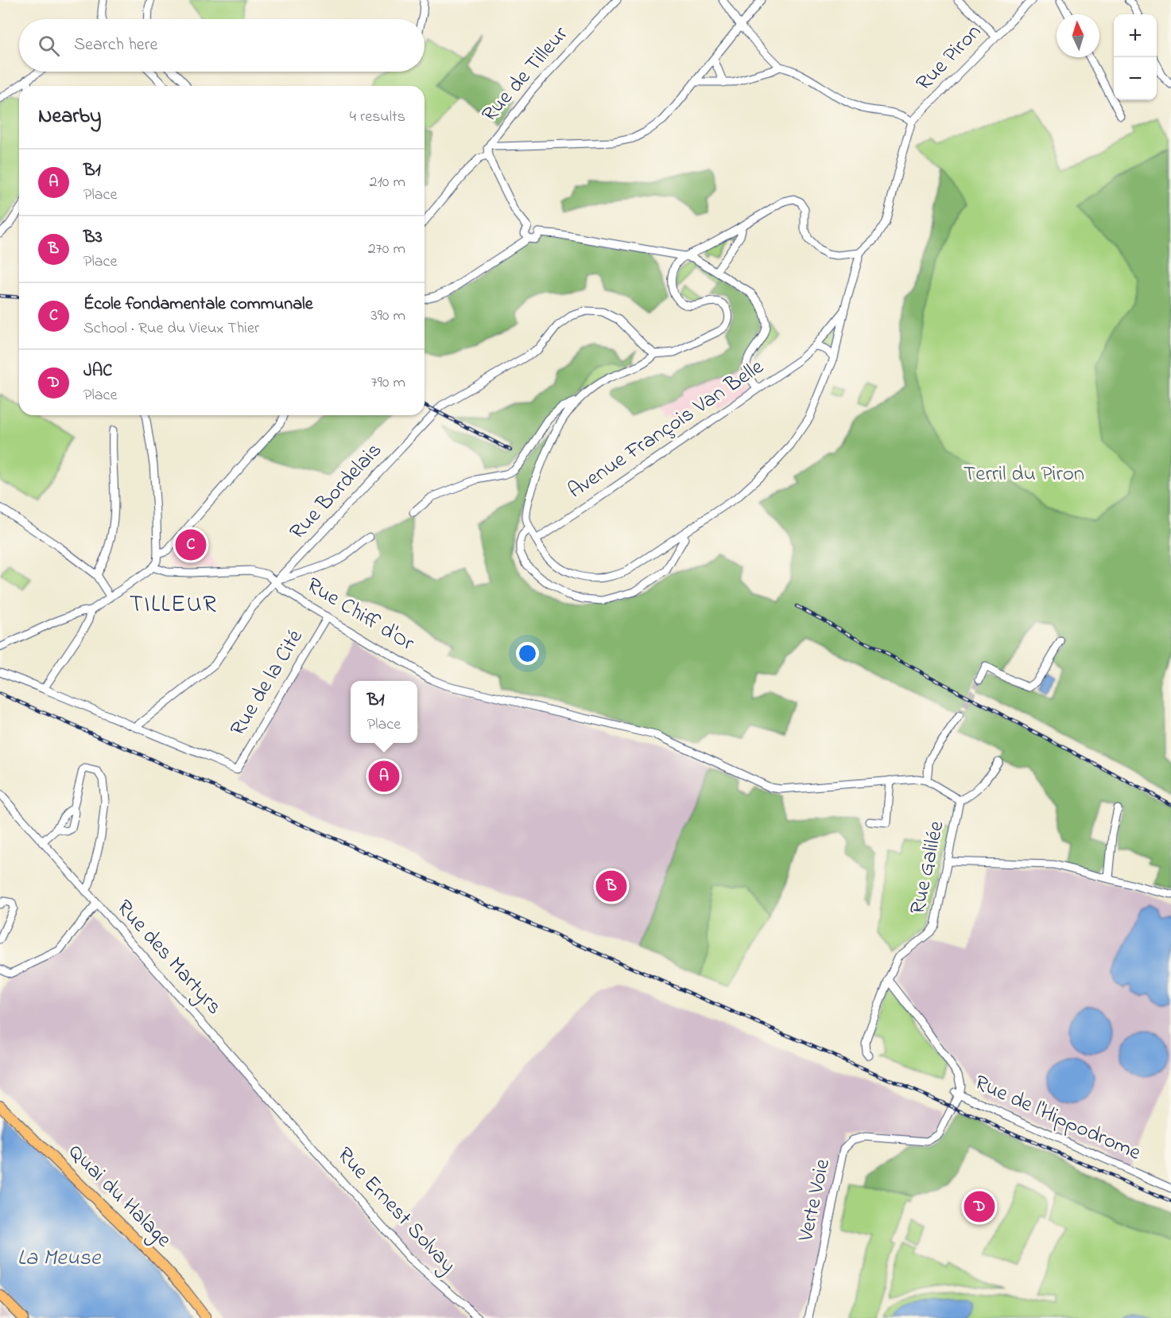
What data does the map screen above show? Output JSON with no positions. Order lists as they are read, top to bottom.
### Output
{
  "streets": {
    "main road": ["Quai du Halage"],
    "street": [
      "Rue Piron",
      "Rue de Tilleur",
      "Avenue François Van Belle",
      "Rue Bordelais",
      "Rue Chiff d'Or",
      "Rue de la Cité",
      "Rue Galilée",
      "Rue des Martyrs",
      "Rue de l'Hippodrome",
      "Verte Voie",
      "Rue Ernest Solvay"
    ]
  },
  "crossings": [
    ["Rue Bordelais", "Rue Chiff d'Or"],
    ["Rue Bordelais", "Rue de la Cité"],
    ["Rue Chiff d'Or", "Rue de la Cité"],
    ["Rue des Martyrs", "Rue Ernest Solvay"],
    ["Rue de l'Hippodrome", "Verte Voie"]
  ],
  "districts": ["TILLEUR"],
  "water": ["La Meuse"],
  "parks": ["Terril du Piron"],
  "north": "top",
  "page": {
    "map_buttons": ["+", "−"],
    "search": "Search here",
    "heading": ["Nearby", "4 results"],
    "list": [
      {
        "mark": "A",
        "name": "B1",
        "note": "Place",
        "value": "210 m"
      },
      {
        "mark": "B",
        "name": "B3",
        "note": "Place",
        "value": "270 m"
      },
      {
        "mark": "C",
        "name": "École fondamentale communale",
        "note": "School · Rue du Vieux Thier",
        "value": "390 m"
      },
      {
        "mark": "D",
        "name": "JAC",
        "note": "Place",
        "value": "790 m"
      }
    ],
    "pins": [
      "C",
      "A",
      "B",
      "D"
    ],
    "popup": ["B1", "Place"]
  }
}
